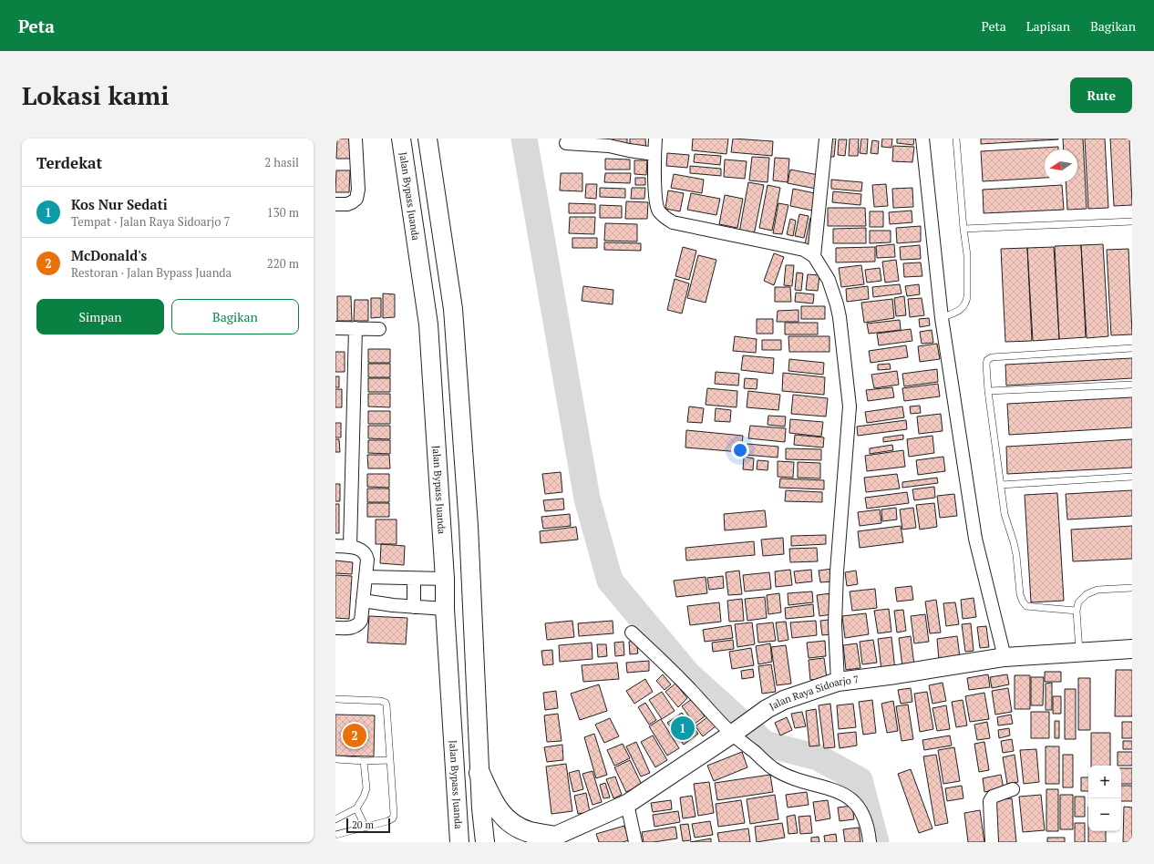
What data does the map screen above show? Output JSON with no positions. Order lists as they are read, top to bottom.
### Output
{
  "streets": {
    "main road": ["Jalan Bypass Juanda", "Jalan Raya Sidoarjo 7"]
  },
  "scale_bar": "20 m",
  "north": "left",
  "page": {
    "header": "Peta",
    "nav": ["Peta", "Lapisan", "Bagikan"],
    "buttons": [
      "Rute",
      ["Simpan", "Bagikan"]
    ],
    "title": "Lokasi kami",
    "heading": ["Terdekat", "2 hasil"],
    "list": [
      {
        "mark": "1",
        "name": "Kos Nur Sedati",
        "note": "Tempat · Jalan Raya Sidoarjo 7",
        "value": "130 m"
      },
      {
        "mark": "2",
        "name": "McDonald's",
        "note": "Restoran · Jalan Bypass Juanda",
        "value": "220 m"
      }
    ],
    "pins": ["1", "2"],
    "map_buttons": ["+", "−"],
    "scale": "20 m"
  }
}
